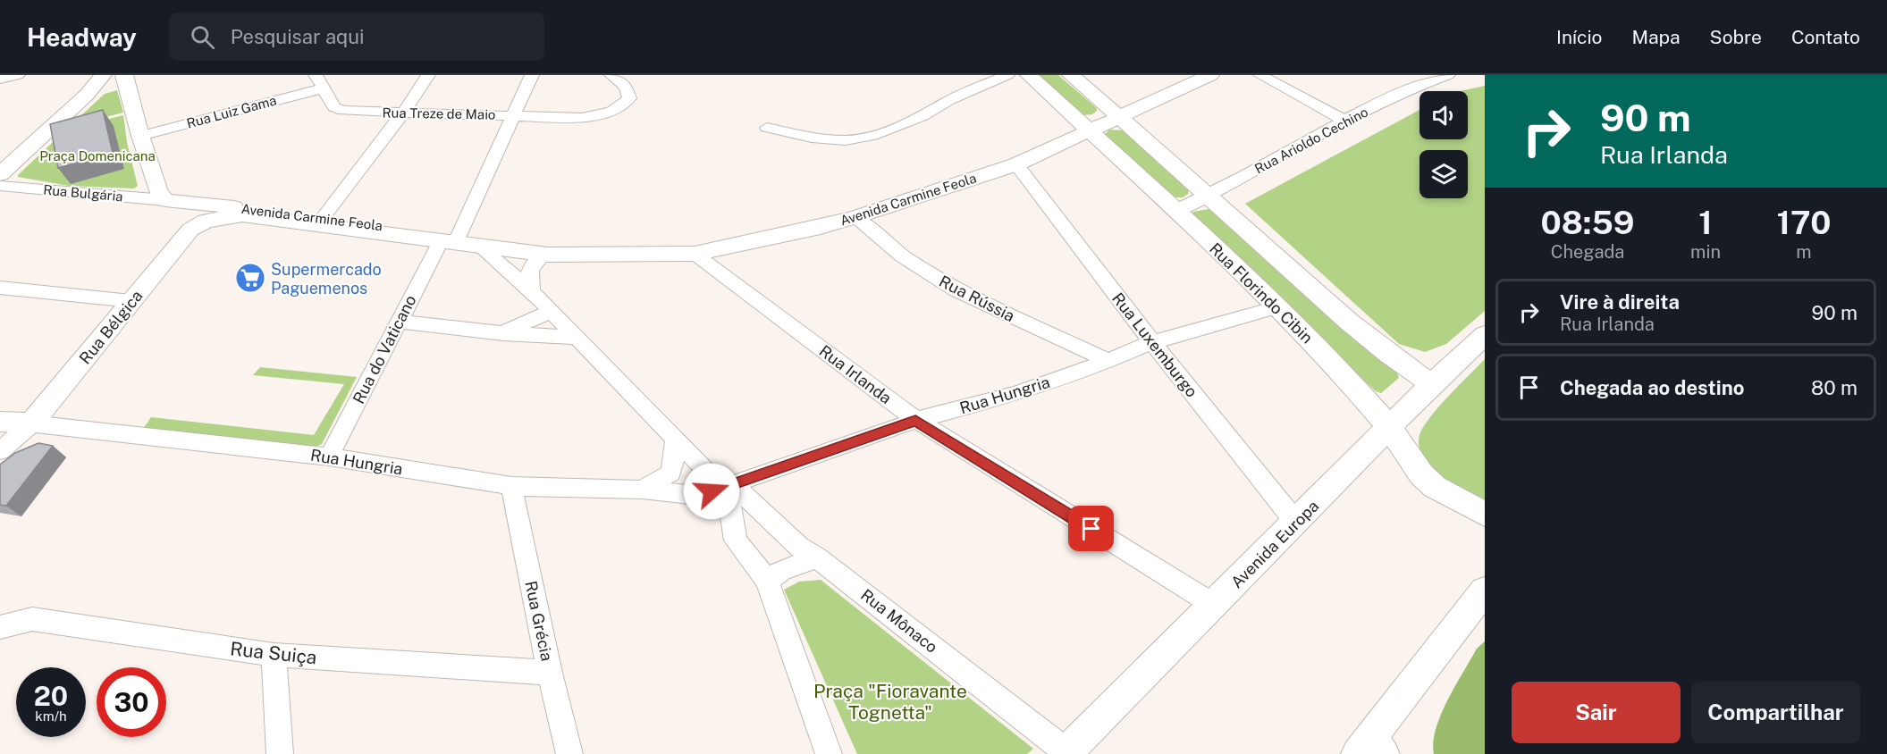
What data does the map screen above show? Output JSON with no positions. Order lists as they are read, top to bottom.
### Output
{
  "streets": {
    "main road": [
      "Avenida Carmine Feola",
      "Rua Florindo Cibin",
      "Rua Bélgica",
      "Rua Hungria",
      "Avenida Europa"
    ],
    "street": [
      "Rua Luiz Gama",
      "Rua Treze de Maio",
      "Rua Arioldo Cechino",
      "Rua Bulgária",
      "Rua Rússia",
      "Rua Luxemburgo",
      "Rua do Vaticano",
      "Rua Irlanda",
      "Rua Grécia",
      "Rua Mônaco",
      "Rua Suiça"
    ]
  },
  "crossings": [
    ["Rua Luiz Gama", "Rua Treze de Maio"],
    ["Rua Treze de Maio", "Rua do Vaticano"],
    ["Rua Arioldo Cechino", "Rua Florindo Cibin"],
    ["Rua Bulgária", "Avenida Carmine Feola"],
    ["Avenida Carmine Feola", "Rua Florindo Cibin"],
    ["Avenida Carmine Feola", "Rua Rússia"],
    ["Avenida Carmine Feola", "Rua Bélgica"],
    ["Avenida Carmine Feola", "Rua Luxemburgo"],
    ["Avenida Carmine Feola", "Rua do Vaticano"],
    ["Avenida Carmine Feola", "Rua Irlanda"],
    ["Avenida Carmine Feola", "Rua Mônaco"],
    ["Rua Florindo Cibin", "Rua Hungria"],
    ["Rua Florindo Cibin", "Avenida Europa"],
    ["Rua Rússia", "Rua Hungria"],
    ["Rua Bélgica", "Rua Hungria"],
    ["Rua Luxemburgo", "Rua Hungria"],
    ["Rua Luxemburgo", "Avenida Europa"],
    ["Rua do Vaticano", "Rua Hungria"],
    ["Rua Irlanda", "Rua Hungria"],
    ["Rua Irlanda", "Avenida Europa"],
    ["Rua Hungria", "Rua Grécia"],
    ["Rua Hungria", "Rua Mônaco"],
    ["Avenida Europa", "Rua Mônaco"],
    ["Rua Grécia", "Rua Suiça"]
  ],
  "parks": ["Praça Domenicana", "Praça \"Fioravante Tognetta\""],
  "places": {
    "supermarket": ["Supermercado Paguemenos"]
  },
  "page": {
    "header": "Headway",
    "search": "Pesquisar aqui",
    "nav": [
      "Início",
      "Mapa",
      "Sobre",
      "Contato"
    ],
    "turn": ["90 m", "Rua Irlanda"],
    "eta": [
      "08:59",
      "Chegada",
      "1",
      "min",
      "170",
      "m"
    ],
    "list": [
      {
        "name": "Vire à direita",
        "note": "Rua Irlanda",
        "value": "90 m"
      },
      {
        "name": "Chegada ao destino",
        "value": "80 m"
      }
    ],
    "speed": "20 km/h",
    "limit": "30",
    "buttons": ["Sair", "Compartilhar"]
  }
}
